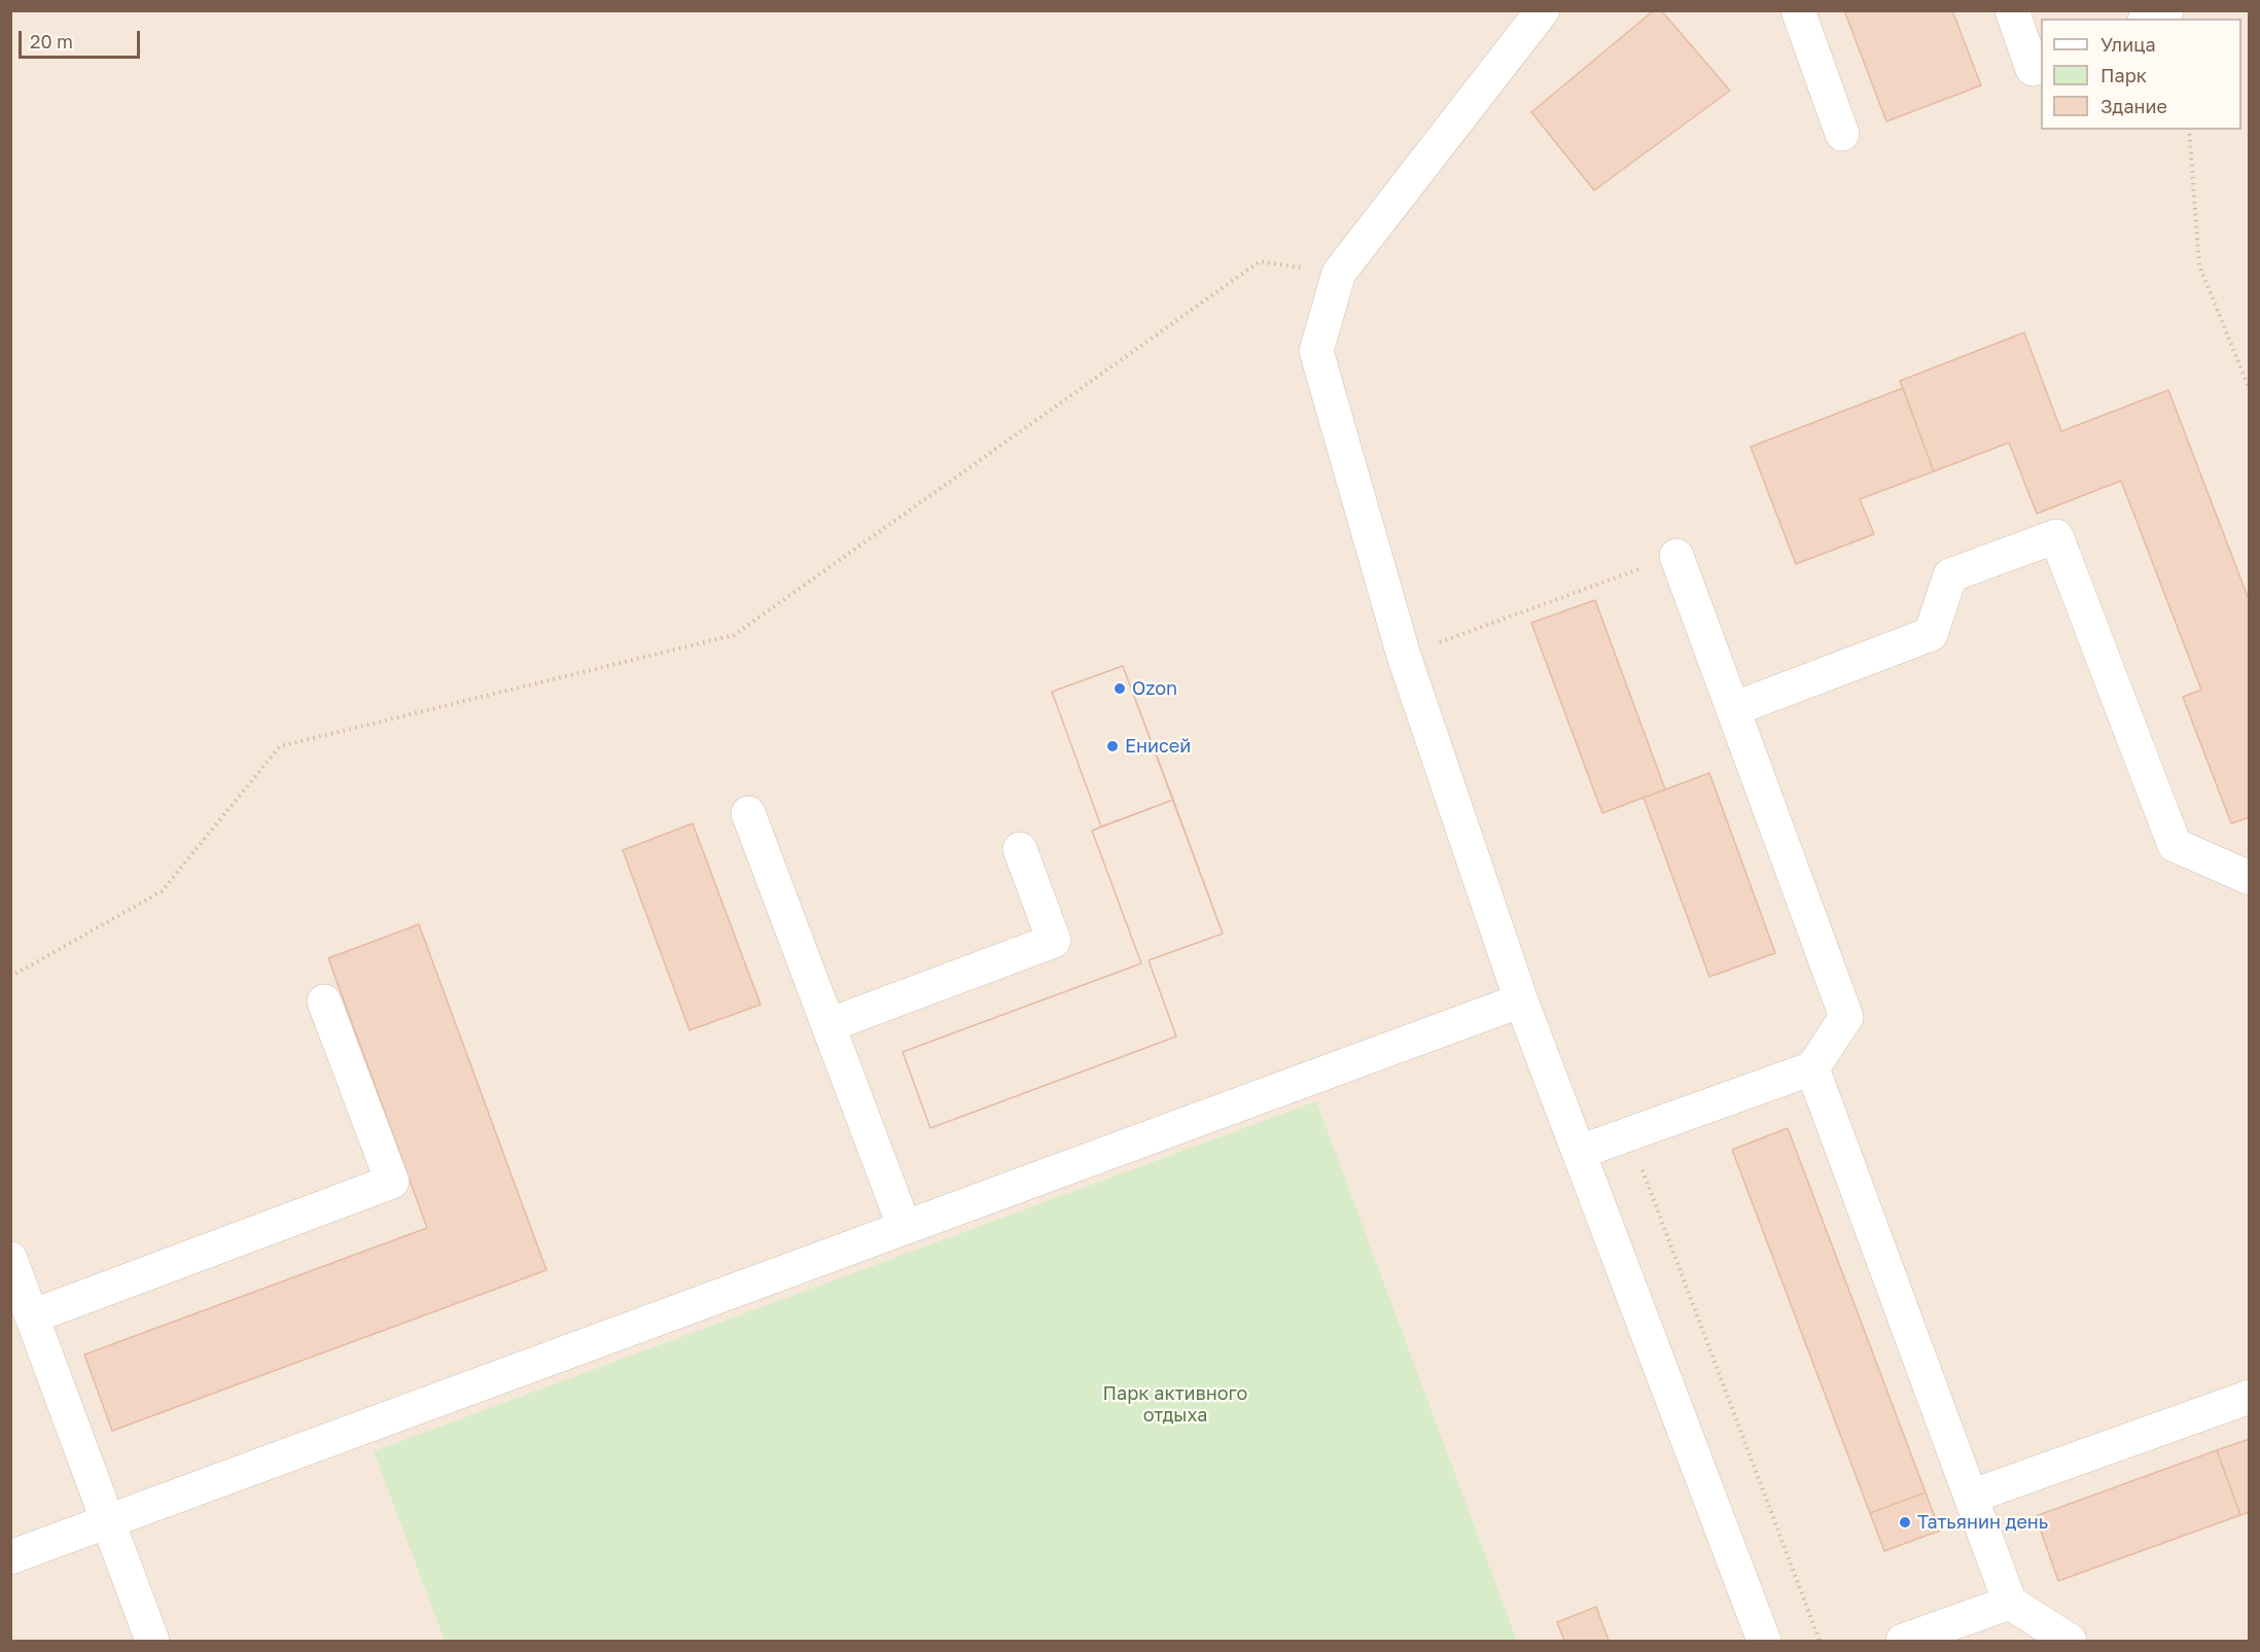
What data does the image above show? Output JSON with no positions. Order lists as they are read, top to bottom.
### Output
{
  "parks": ["Парк активного отдыха"],
  "places": ["Ozon", "Енисей", "Татьянин день"],
  "legend": ["Улица", "Парк", "Здание"],
  "scale_bar": "20 m"
}
